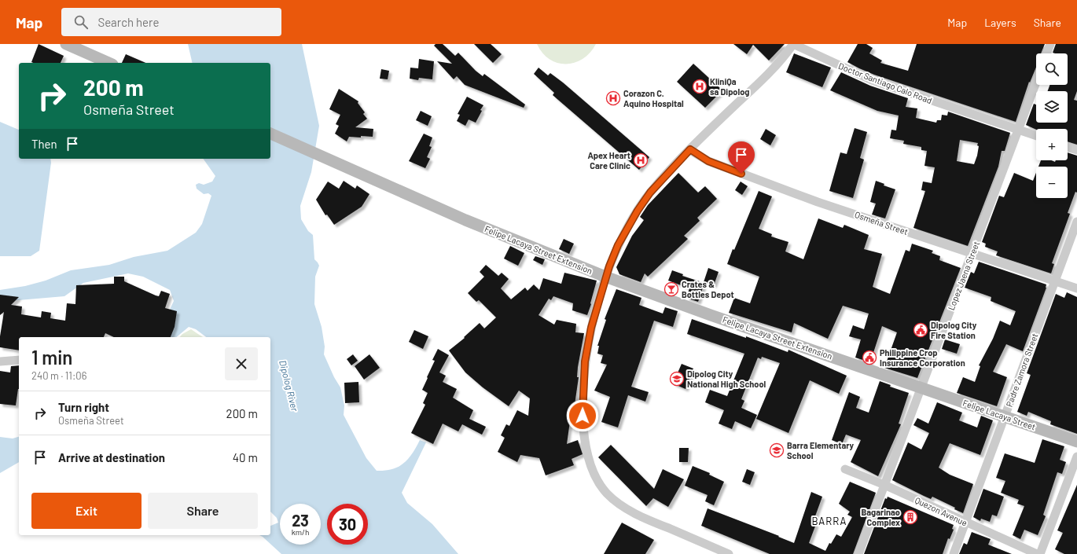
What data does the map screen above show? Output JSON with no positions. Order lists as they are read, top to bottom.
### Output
{
  "streets": {
    "main road": ["Felipe Lacaya Street Extension", "Felipe Lacaya Street"],
    "street": [
      "Doctor Santiago Calo Road",
      "Osmeña Street",
      "Lopez Jaena Street",
      "Padre Zamora Street",
      "Quezon Avenue"
    ]
  },
  "crossings": [
    ["Doctor Santiago Calo Road", "Osmeña Street"],
    ["Doctor Santiago Calo Road", "Felipe Lacaya Street Extension"],
    ["Doctor Santiago Calo Road", "Lopez Jaena Street"],
    ["Osmeña Street", "Lopez Jaena Street"],
    ["Osmeña Street", "Padre Zamora Street"],
    ["Felipe Lacaya Street Extension", "Lopez Jaena Street"],
    ["Felipe Lacaya Street Extension", "Felipe Lacaya Street"],
    ["Lopez Jaena Street", "Felipe Lacaya Street"],
    ["Lopez Jaena Street", "Quezon Avenue"],
    ["Padre Zamora Street", "Felipe Lacaya Street"],
    ["Padre Zamora Street", "Quezon Avenue"]
  ],
  "districts": ["BARRA"],
  "water": ["Dipolog River"],
  "places": {
    "hospital": ["KliniQa sa Dipolog", "Corazon C. Aquino Hospital", "Apex Heart Care Clinic"],
    "bar": ["Crates & Bottles Depot"],
    "public building": ["Dipolog City Fire Station", "Philippine Crop Insurance Corporation"],
    "school or university": ["Dipolog City National High School", "Barra Elementary School"],
    "building": ["Bagarinao Complex"]
  },
  "page": {
    "header": "Map",
    "search": "Search here",
    "nav": ["Map", "Layers", "Share"],
    "map_buttons": ["+", "−"],
    "turn": ["200 m", "Osmeña Street"],
    "then": "Then",
    "heading": ["1 min", "240 m · 11:06"],
    "list": [
      {
        "name": "Turn right",
        "note": "Osmeña Street",
        "value": "200 m"
      },
      {
        "name": "Arrive at destination",
        "value": "40 m"
      }
    ],
    "buttons": ["Exit", "Share"],
    "speed": "23 km/h",
    "limit": "30"
  }
}
